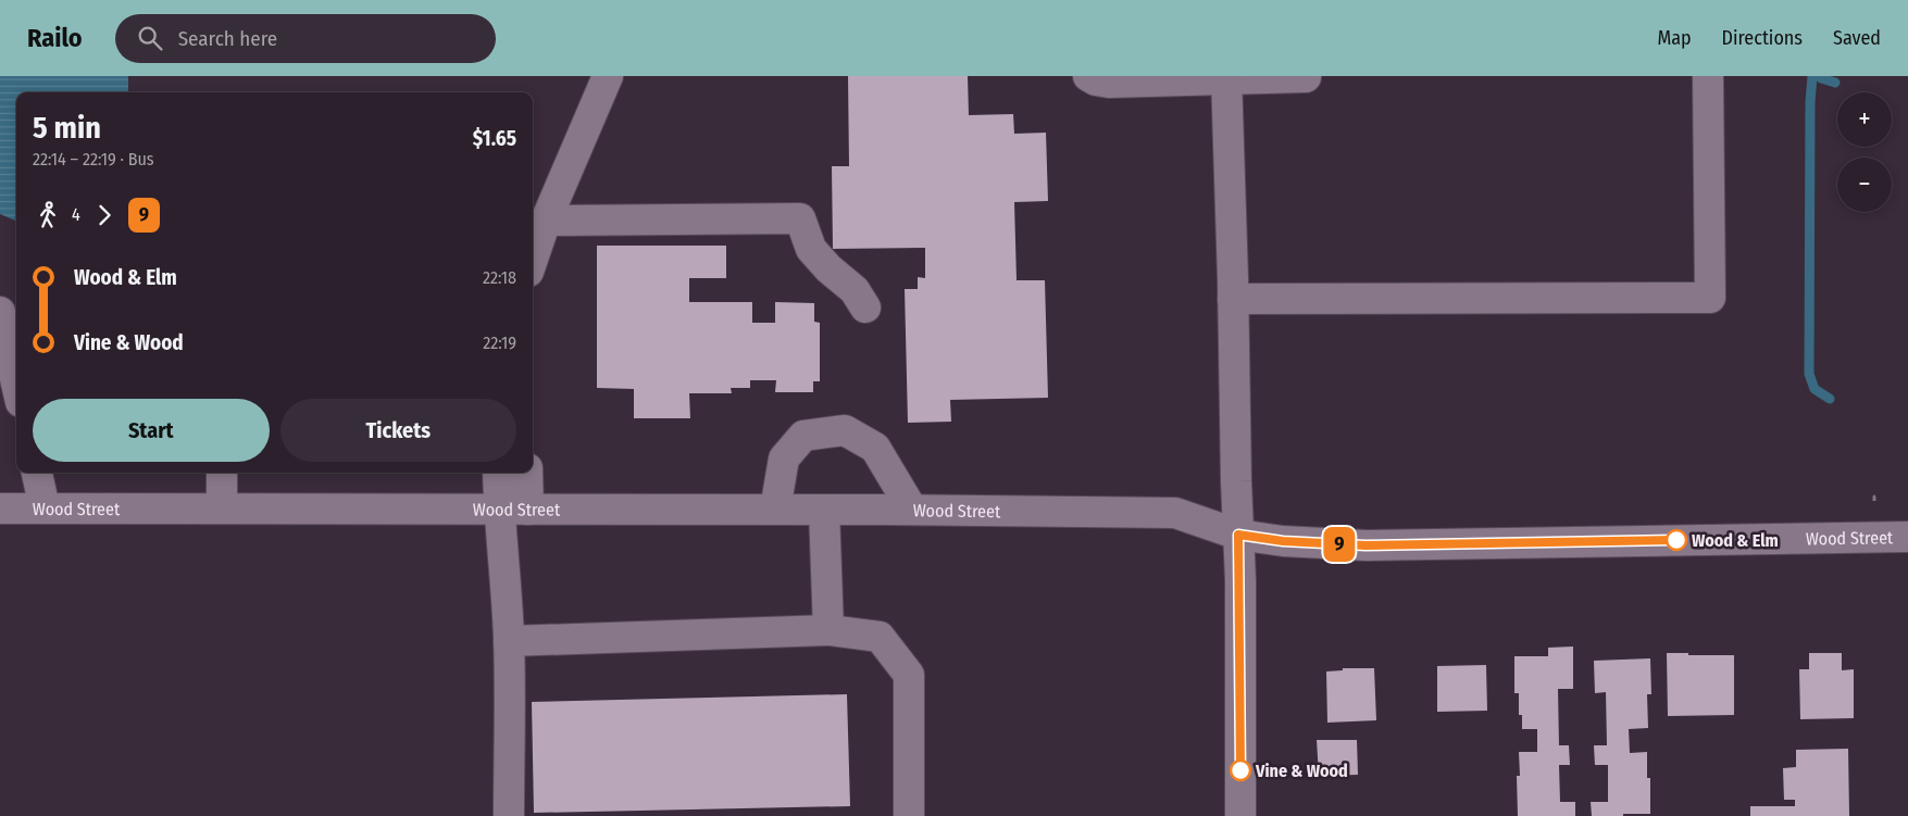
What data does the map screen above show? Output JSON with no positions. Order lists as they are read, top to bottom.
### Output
{
  "streets": {
    "street": ["Wood Street"]
  },
  "places": ["Wood & Elm", "Vine & Wood"],
  "lines": ["bus line 9"],
  "page": {
    "header": "Railo",
    "search": "Search here",
    "nav": ["Map", "Directions", "Saved"],
    "on_map": "9",
    "map_buttons": ["+", "−"],
    "heading": ["5 min", "22:14 – 22:19 · Bus", "$1.65"],
    "legs": ["4", "9"],
    "list": [
      {
        "name": "Wood & Elm",
        "value": "22:18"
      },
      {
        "name": "Vine & Wood",
        "value": "22:19"
      }
    ],
    "buttons": ["Start", "Tickets"]
  }
}
